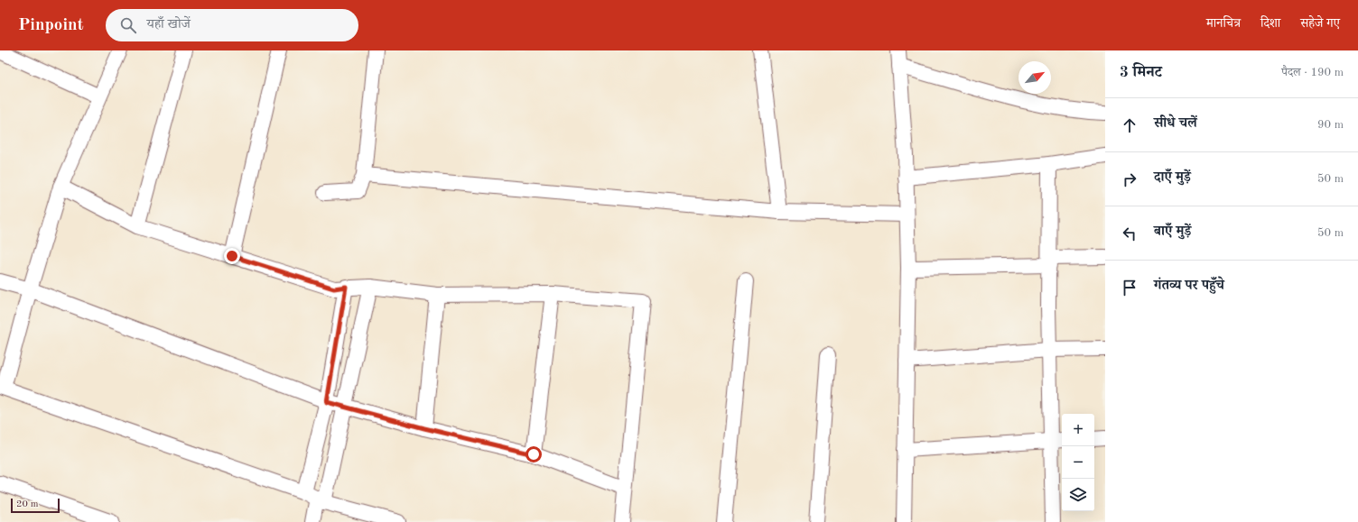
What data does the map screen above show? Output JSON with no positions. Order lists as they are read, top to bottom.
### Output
{
  "scale_bar": "20 m",
  "north": "top right",
  "page": {
    "header": "Pinpoint",
    "search": "यहाँ खोजें",
    "nav": ["मानचित्र", "दिशा", "सहेजे गए"],
    "heading": ["3 मिनट", "पैदल · 190 m"],
    "list": [
      ["सीधे चलें", "90 m"],
      ["दाएँ मुड़ें", "50 m"],
      ["बाएँ मुड़ें", "50 m"],
      "गंतव्य पर पहुँचे"
    ],
    "map_buttons": ["+", "−"],
    "scale": "20 m"
  }
}
